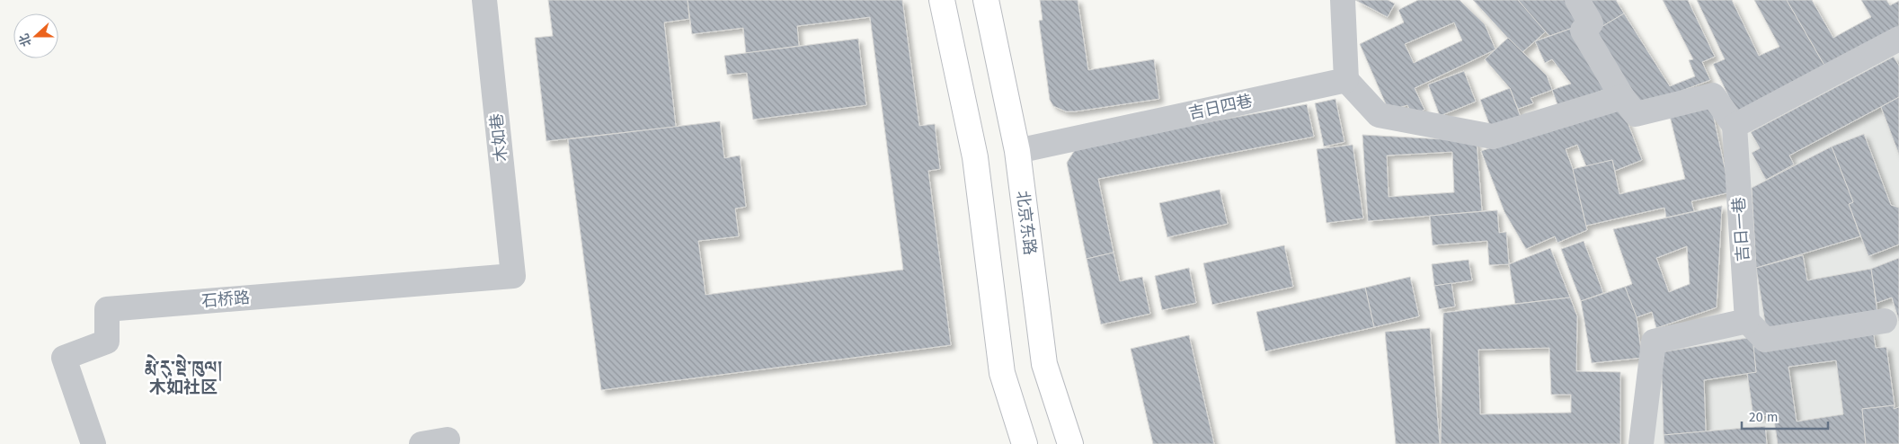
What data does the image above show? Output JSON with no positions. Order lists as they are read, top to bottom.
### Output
{
  "streets": {
    "main road": ["北京东路"],
    "street": [
      "吉日四巷",
      "木如巷",
      "吉日一巷",
      "石桥路"
    ]
  },
  "crossings": [
    ["吉日四巷", "北京东路"],
    ["木如巷", "石桥路"]
  ],
  "districts": ["རྨེ་རུ་སྡེ་ཁུལ། 木如社区"],
  "scale_bar": "20 m",
  "north": "left"
}
